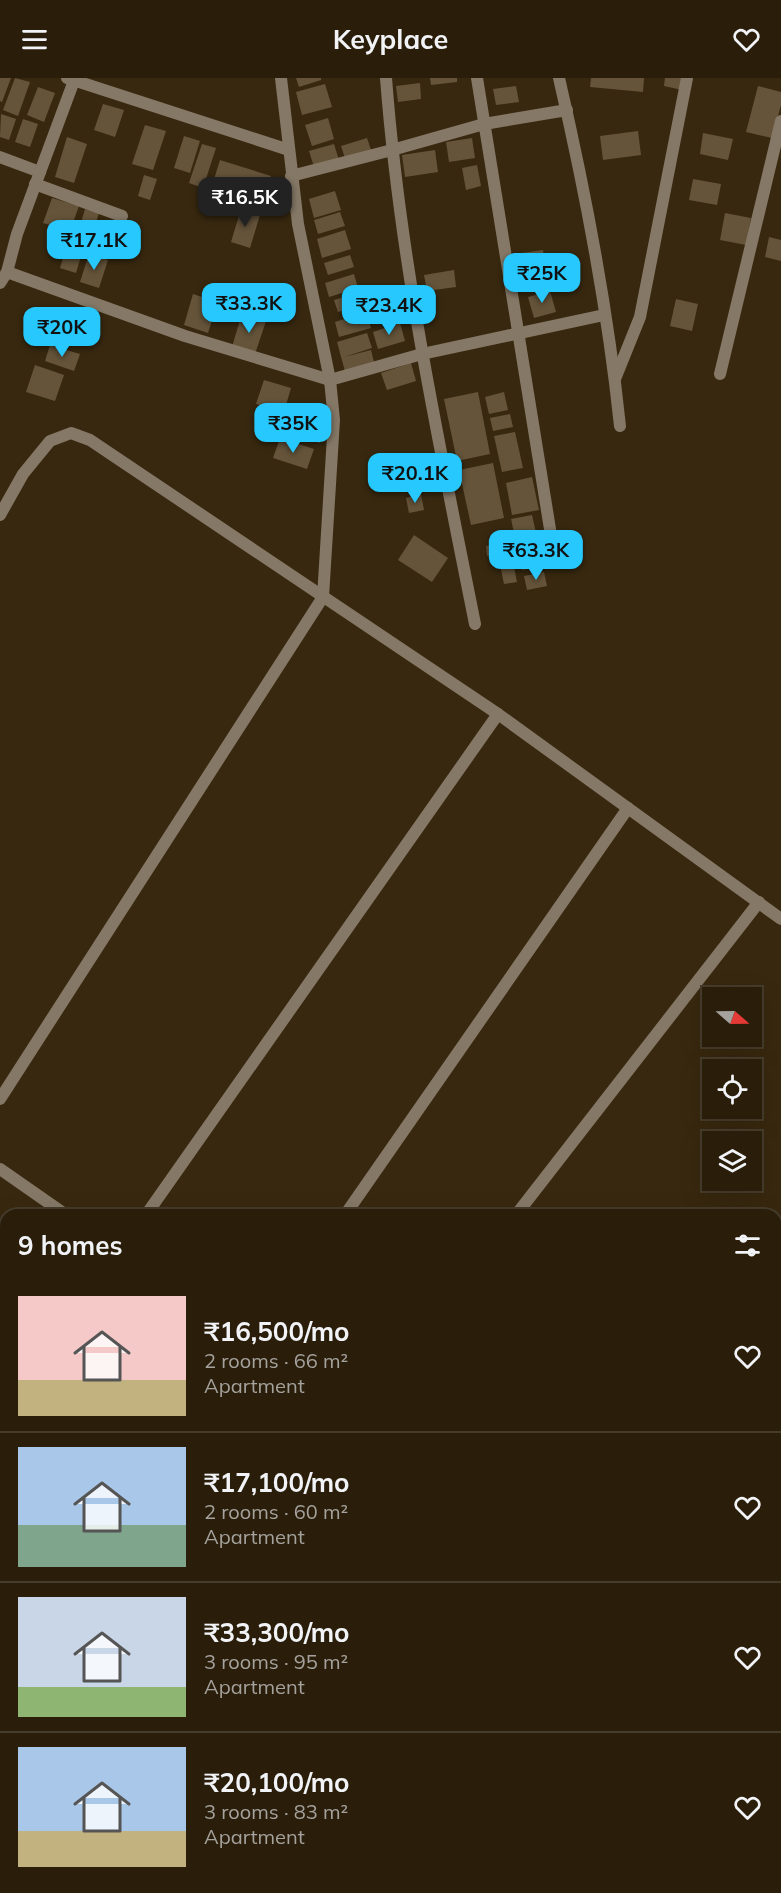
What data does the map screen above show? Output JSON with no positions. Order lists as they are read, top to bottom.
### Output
{
  "north": "right",
  "page": {
    "header": "Keyplace",
    "price": [
      "₹16.5K",
      "₹17.1K",
      "₹25K",
      "₹33.3K",
      "₹23.4K",
      "₹20K",
      "₹35K",
      "₹20.1K",
      "₹63.3K"
    ],
    "heading": "9 homes",
    "list": [
      {
        "name": "₹16,500/mo",
        "note": "2 rooms · 66 m² · Apartment"
      },
      {
        "name": "₹17,100/mo",
        "note": "2 rooms · 60 m² · Apartment"
      },
      {
        "name": "₹33,300/mo",
        "note": "3 rooms · 95 m² · Apartment"
      },
      {
        "name": "₹20,100/mo",
        "note": "3 rooms · 83 m² · Apartment"
      }
    ]
  }
}
